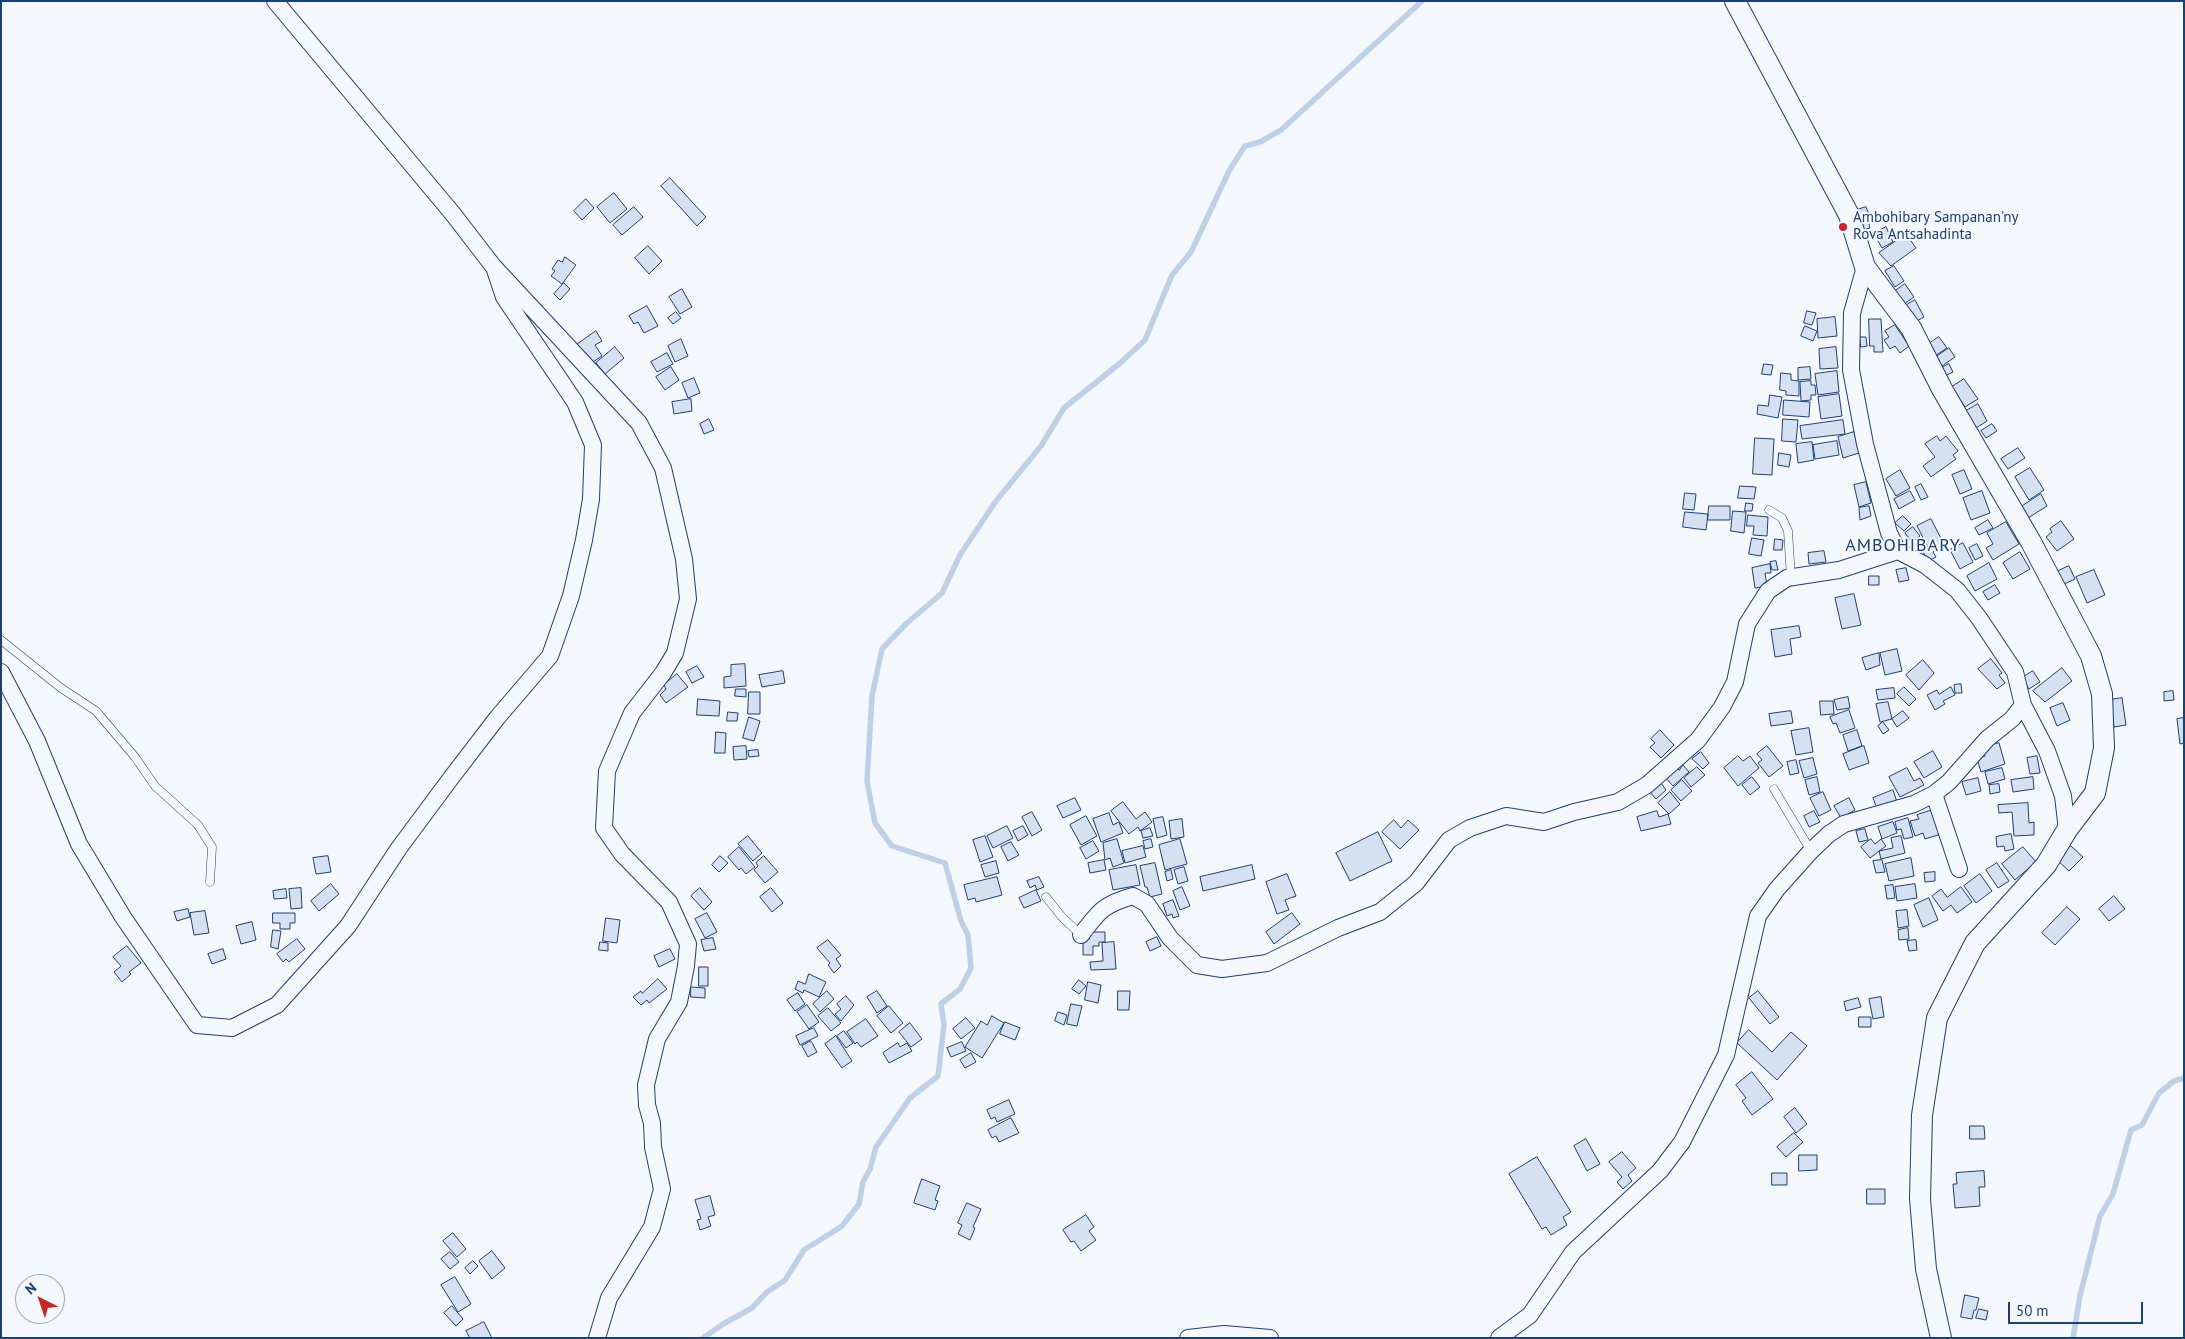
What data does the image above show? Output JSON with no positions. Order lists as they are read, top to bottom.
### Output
{
  "districts": ["AMBOHIBARY"],
  "places": ["Ambohibary Sampanan'ny Rova Antsahadinta"],
  "scale_bar": "50 m",
  "north": "top left"
}
